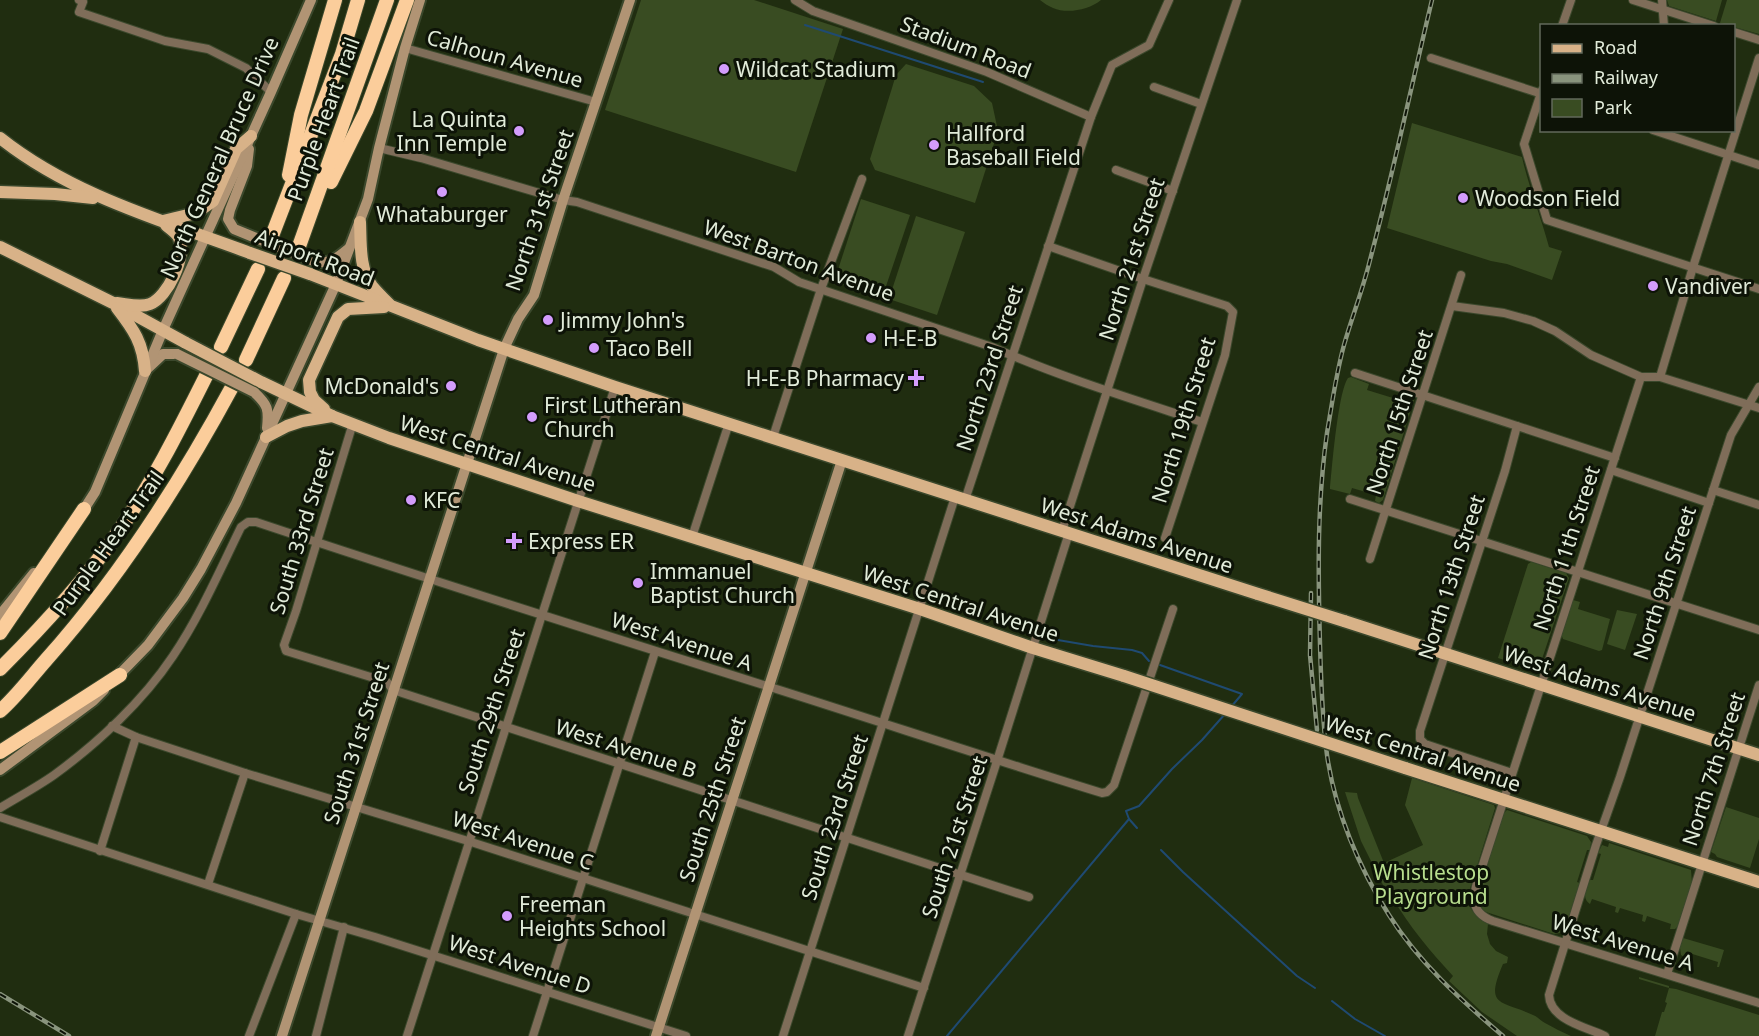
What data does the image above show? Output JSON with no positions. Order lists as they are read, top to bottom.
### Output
{
  "streets": {
    "highway": ["Purple Heart Trail"],
    "main road": [
      "North General Bruce Drive",
      "North 31st Street",
      "Airport Road",
      "West Central Avenue",
      "West Adams Avenue",
      "South 31st Street",
      "South 25th Street"
    ],
    "street": [
      "Stadium Road",
      "Calhoun Avenue",
      "North 21st Street",
      "West Barton Avenue",
      "North 23rd Street",
      "North 15th Street",
      "North 19th Street",
      "South 33rd Street",
      "North 11th Street",
      "North 13th Street",
      "North 9th Street",
      "West Avenue A",
      "South 29th Street",
      "West Avenue B",
      "North 7th Street",
      "South 23rd Street",
      "South 21st Street",
      "West Avenue C",
      "West Avenue D"
    ]
  },
  "crossings": [
    ["Stadium Road", "North 23rd Street"],
    ["Calhoun Avenue", "North 31st Street"],
    ["North General Bruce Drive", "Airport Road"],
    ["North General Bruce Drive", "West Central Avenue"],
    ["North 31st Street", "Airport Road"],
    ["North 31st Street", "West Barton Avenue"],
    ["North 31st Street", "West Central Avenue"],
    ["North 31st Street", "West Adams Avenue"],
    ["North 31st Street", "South 31st Street"],
    ["Airport Road", "West Adams Avenue"],
    ["North 21st Street", "West Barton Avenue"],
    ["North 21st Street", "North 19th Street"],
    ["North 21st Street", "West Central Avenue"],
    ["North 21st Street", "West Adams Avenue"],
    ["North 21st Street", "South 21st Street"],
    ["West Barton Avenue", "North 23rd Street"],
    ["West Barton Avenue", "North 19th Street"],
    ["North 23rd Street", "West Central Avenue"],
    ["North 23rd Street", "West Adams Avenue"],
    ["North 23rd Street", "South 23rd Street"],
    ["West Central Avenue", "South 33rd Street"],
    ["West Central Avenue", "North 11th Street"],
    ["West Central Avenue", "North 9th Street"],
    ["West Central Avenue", "South 29th Street"],
    ["West Central Avenue", "South 31st Street"],
    ["West Central Avenue", "North 7th Street"],
    ["West Central Avenue", "South 25th Street"],
    ["West Central Avenue", "South 23rd Street"],
    ["West Central Avenue", "South 21st Street"],
    ["South 33rd Street", "West Avenue A"],
    ["South 33rd Street", "West Avenue B"],
    ["West Adams Avenue", "North 11th Street"],
    ["West Adams Avenue", "North 13th Street"],
    ["West Adams Avenue", "North 9th Street"],
    ["West Adams Avenue", "South 29th Street"],
    ["West Adams Avenue", "North 7th Street"],
    ["West Adams Avenue", "South 25th Street"],
    ["North 11th Street", "North 13th Street"],
    ["North 11th Street", "West Avenue A"],
    ["North 9th Street", "West Avenue A"],
    ["West Avenue A", "South 29th Street"],
    ["West Avenue A", "South 31st Street"],
    ["West Avenue A", "North 7th Street"],
    ["West Avenue A", "South 25th Street"],
    ["West Avenue A", "South 23rd Street"],
    ["West Avenue A", "South 21st Street"],
    ["West Avenue A", "West Avenue C"],
    ["South 29th Street", "West Avenue B"],
    ["South 29th Street", "West Avenue C"],
    ["South 29th Street", "West Avenue D"],
    ["South 31st Street", "West Avenue B"],
    ["South 31st Street", "West Avenue C"],
    ["South 31st Street", "West Avenue D"],
    ["West Avenue B", "South 25th Street"],
    ["West Avenue B", "South 23rd Street"],
    ["West Avenue B", "South 21st Street"],
    ["South 25th Street", "West Avenue C"],
    ["South 25th Street", "West Avenue D"],
    ["South 23rd Street", "West Avenue C"],
    ["South 21st Street", "West Avenue C"]
  ],
  "parks": ["Whistlestop Playground"],
  "places": {
    "other": [
      "Wildcat Stadium",
      "La Quinta Inn Temple",
      "Hallford Baseball Field",
      "Whataburger",
      "Woodson Field",
      "Vandiver",
      "Jimmy John's",
      "H-E-B",
      "Taco Bell",
      "McDonald's",
      "First Lutheran Church",
      "KFC",
      "Immanuel Baptist Church",
      "Freeman Heights School"
    ],
    "health": ["H-E-B Pharmacy", "Express ER"]
  },
  "legend": ["Road", "Railway", "Park"]
}
